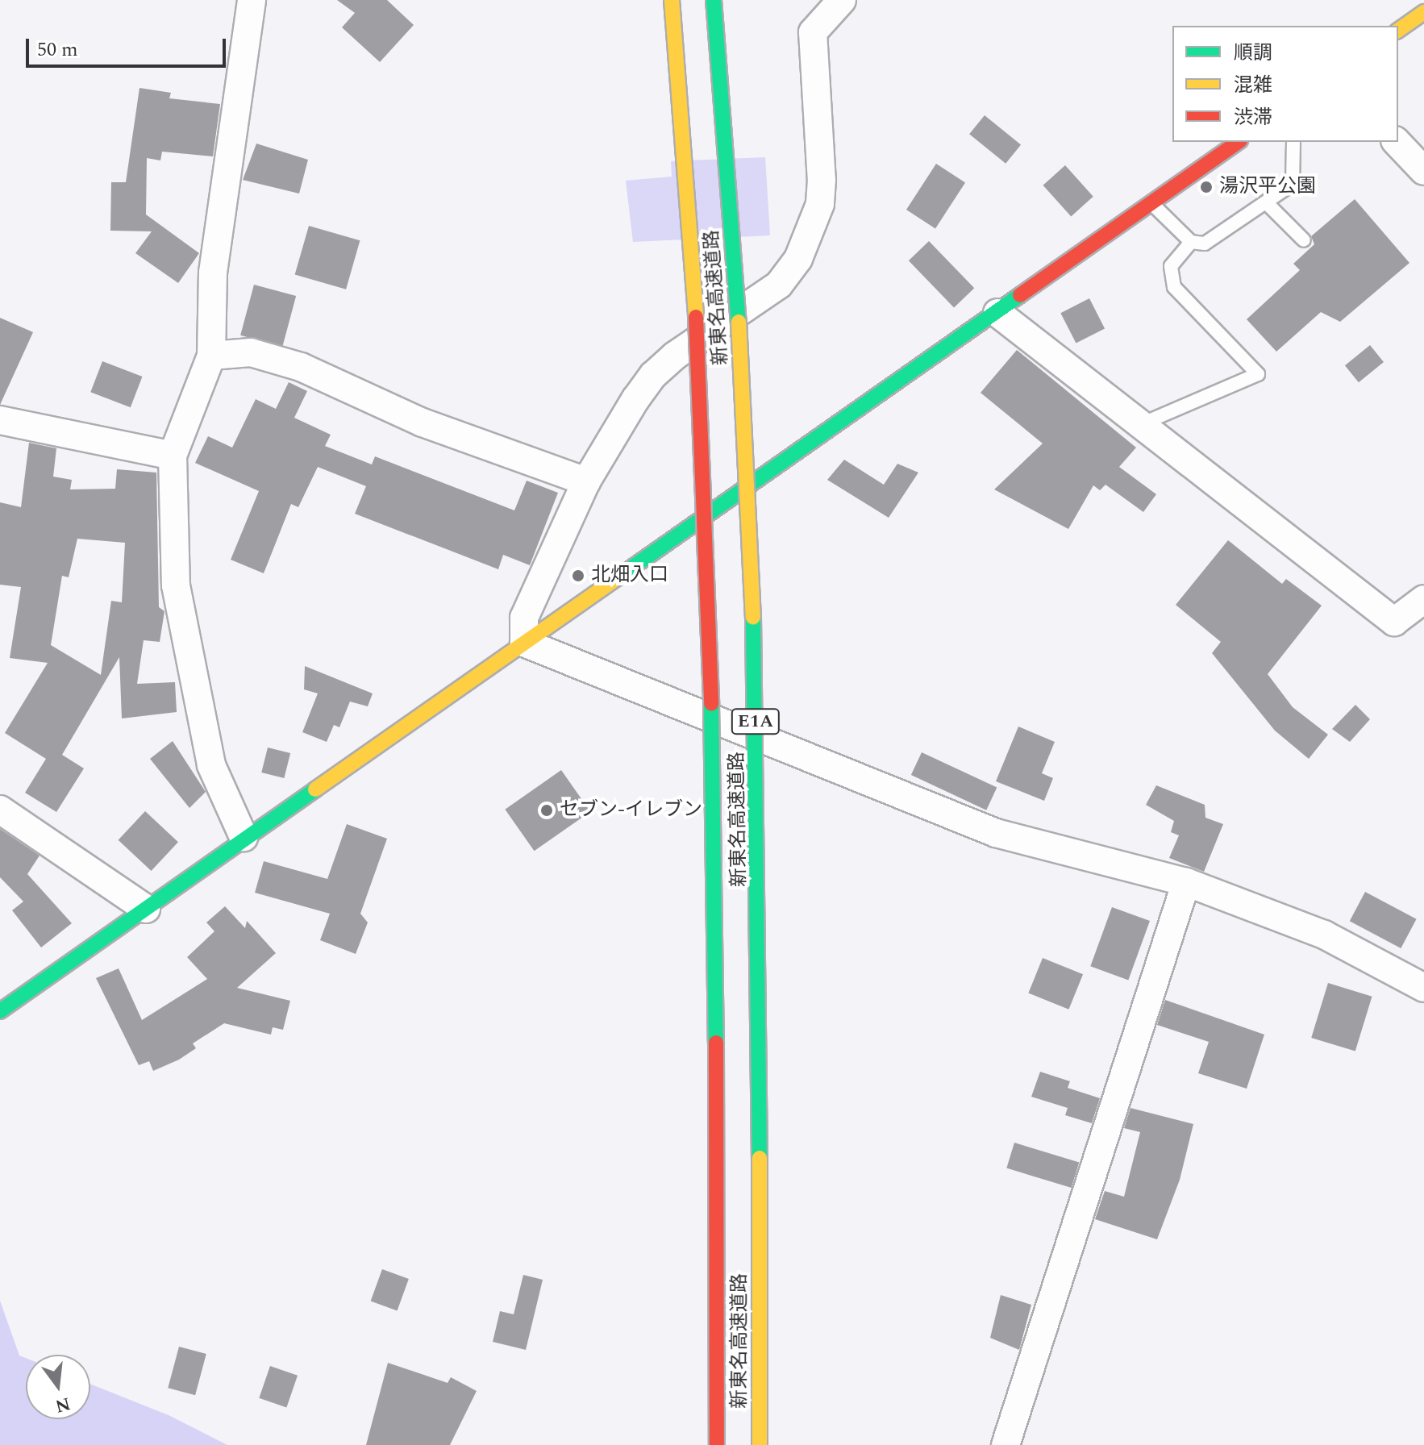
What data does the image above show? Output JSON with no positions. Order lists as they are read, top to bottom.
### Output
{
  "streets": {
    "main road": ["新東名高速道路", "E1A"]
  },
  "places": ["湯沢平公園", "北畑入口", "セブン-イレブン"],
  "legend": ["順調", "混雑", "渋滞"],
  "scale_bar": "50 m",
  "north": "bottom"
}
